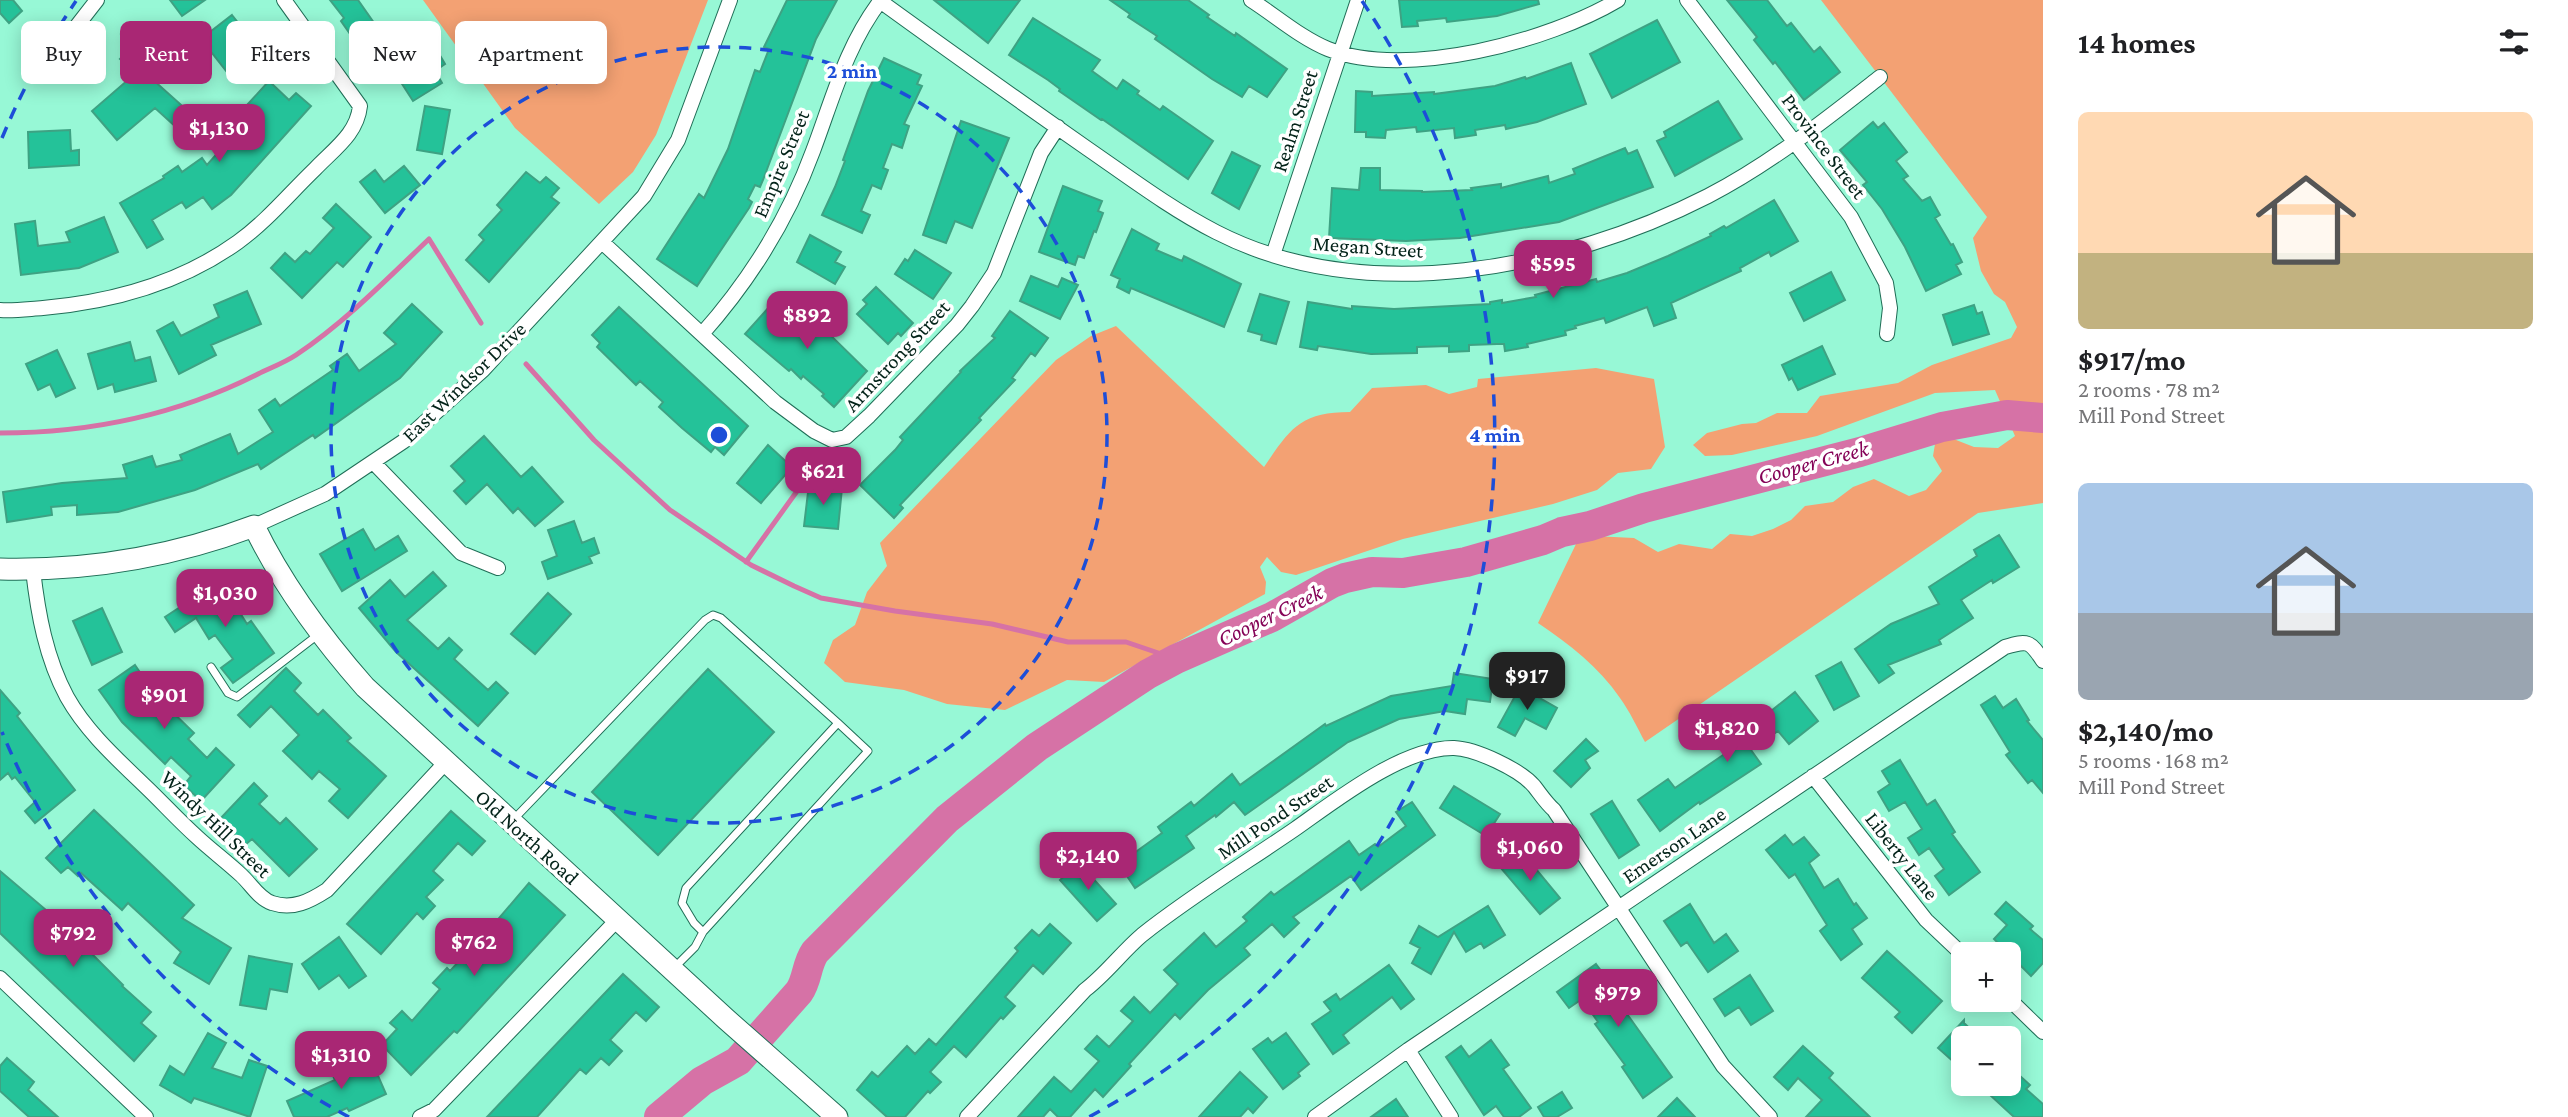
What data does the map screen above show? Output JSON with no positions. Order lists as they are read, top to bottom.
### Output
{
  "streets": {
    "street": [
      "Realm Street",
      "Province Street",
      "Empire Street",
      "Megan Street",
      "Armstrong Street",
      "East Windsor Drive",
      "Mill Pond Street",
      "Windy Hill Street",
      "Old North Road",
      "Emerson Lane",
      "Liberty Lane"
    ]
  },
  "crossings": [
    ["Realm Street", "Megan Street"],
    ["Province Street", "Megan Street"],
    ["Empire Street", "Megan Street"],
    ["Empire Street", "Armstrong Street"],
    ["Megan Street", "Armstrong Street"],
    ["Armstrong Street", "East Windsor Drive"],
    ["East Windsor Drive", "Windy Hill Street"],
    ["East Windsor Drive", "Old North Road"],
    ["Mill Pond Street", "Emerson Lane"],
    ["Windy Hill Street", "Old North Road"],
    ["Emerson Lane", "Liberty Lane"]
  ],
  "water": ["Cooper Creek"],
  "page": {
    "heading": "14 homes",
    "chip": [
      "Buy",
      "Rent",
      "Filters",
      "New",
      "Apartment"
    ],
    "list": [
      {
        "name": "$917/mo",
        "note": "2 rooms · 78 m² · Mill Pond Street"
      },
      {
        "name": "$2,140/mo",
        "note": "5 rooms · 168 m² · Mill Pond Street"
      }
    ],
    "price": [
      "$1,130",
      "$595",
      "$892",
      "$621",
      "$1,030",
      "$917",
      "$901",
      "$1,820",
      "$1,060",
      "$2,140",
      "$792",
      "$762",
      "$979",
      "$1,310"
    ],
    "map_buttons": ["+", "−"]
  },
  "rings": ["2 min", "4 min"]
}
